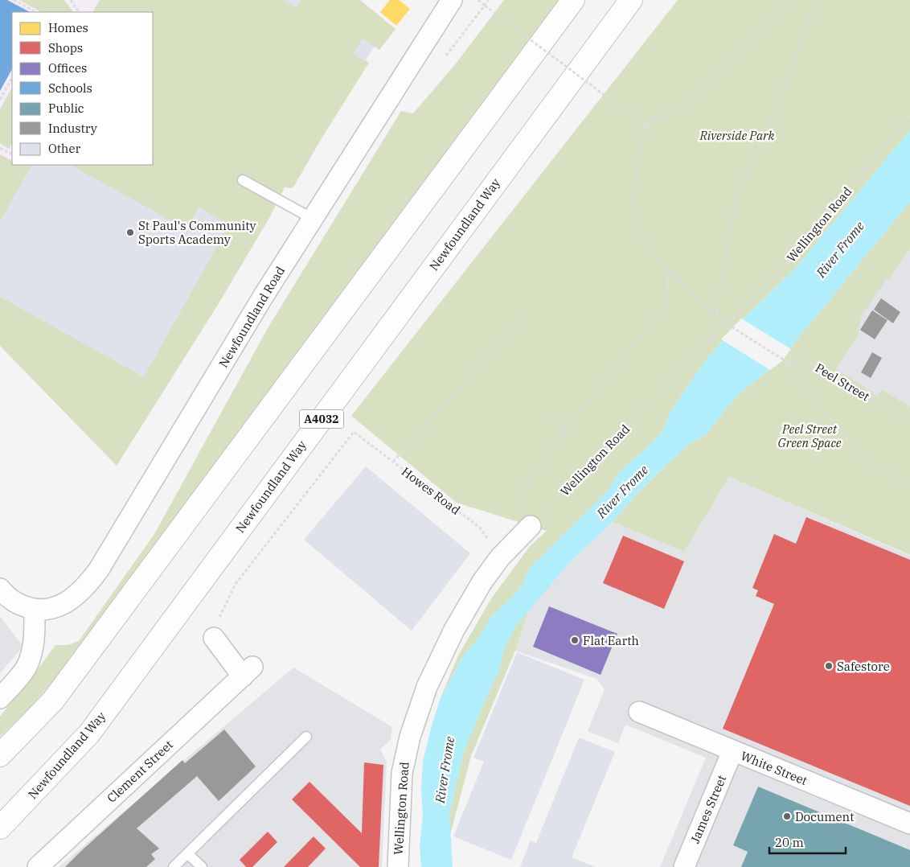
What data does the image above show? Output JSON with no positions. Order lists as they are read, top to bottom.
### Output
{
  "streets": {
    "highway": ["Newfoundland Way", "A4032"],
    "street": [
      "Wellington Road",
      "Newfoundland Road",
      "White Street",
      "Clement Street",
      "James Street"
    ],
    "path": ["Peel Street", "Howes Road"]
  },
  "crossings": [
    ["Wellington Road", "Howes Road"],
    ["Howes Road", "Clement Street"],
    ["White Street", "James Street"]
  ],
  "water": ["River Frome"],
  "parks": ["Riverside Park", "Peel Street Green Space"],
  "places": [
    "St Paul's Community Sports Academy",
    "Flat Earth",
    "Safestore",
    "Document"
  ],
  "legend": [
    "Homes",
    "Shops",
    "Offices",
    "Schools",
    "Public",
    "Industry",
    "Other"
  ],
  "scale_bar": "20 m"
}
